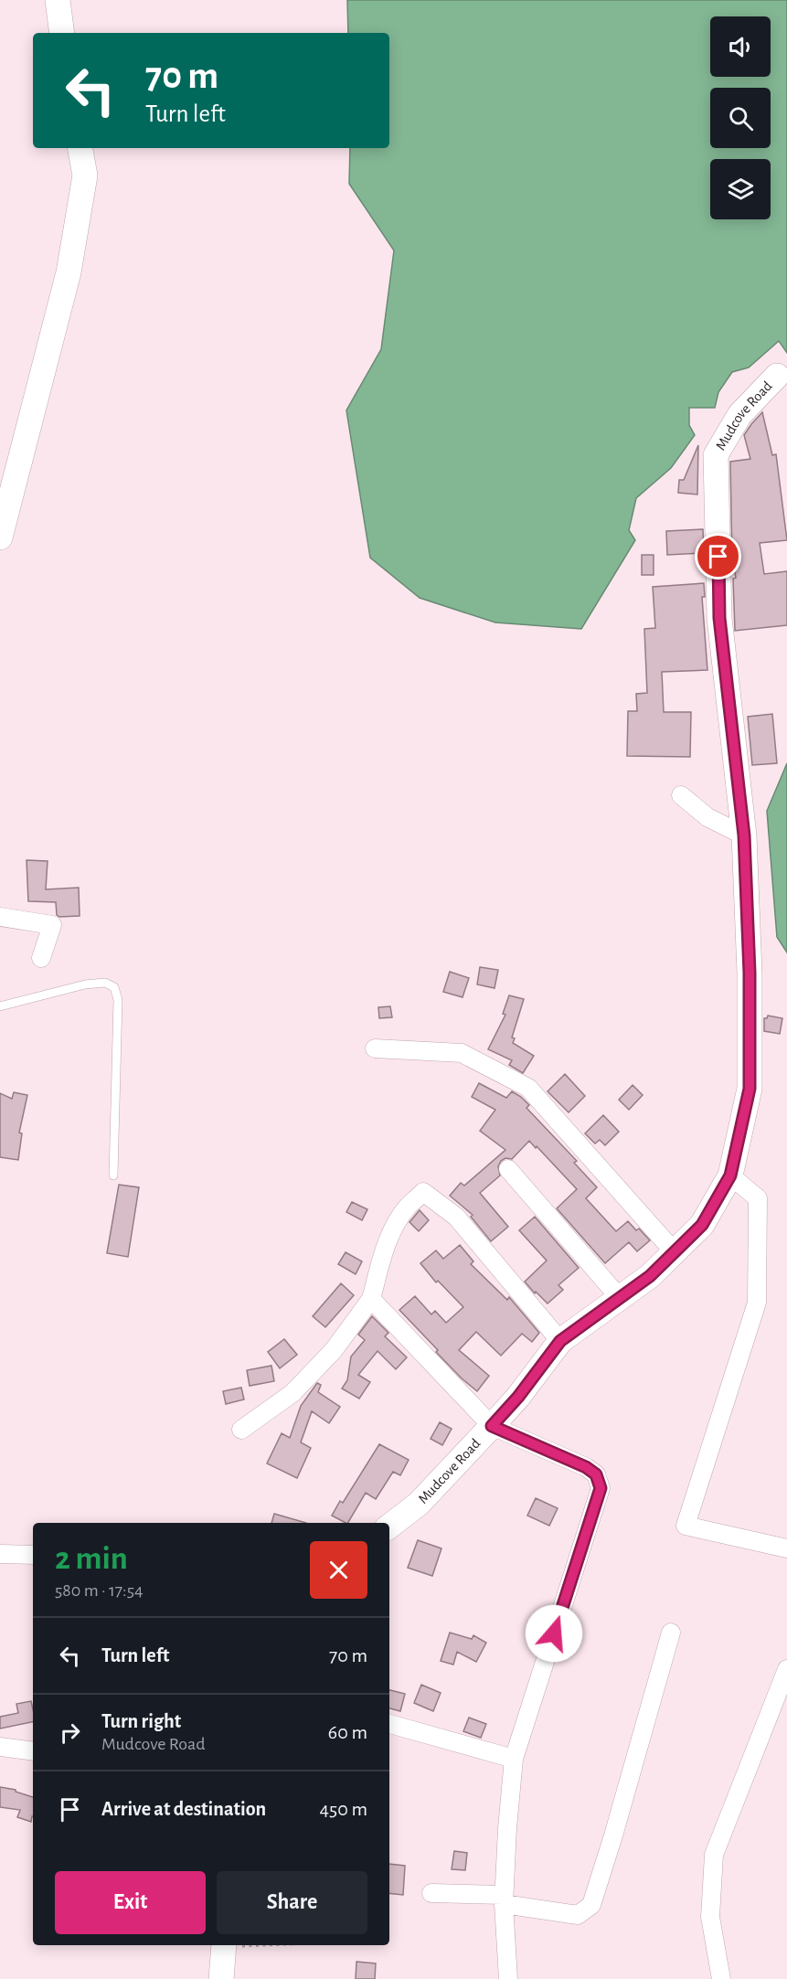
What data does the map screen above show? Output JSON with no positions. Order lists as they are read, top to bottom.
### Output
{
  "streets": {
    "street": ["Mudcove Road"]
  },
  "page": {
    "turn": ["70 m", "Turn left"],
    "heading": ["2 min", "580 m · 17:54"],
    "list": [
      {
        "name": "Turn left",
        "value": "70 m"
      },
      {
        "name": "Turn right",
        "note": "Mudcove Road",
        "value": "60 m"
      },
      {
        "name": "Arrive at destination",
        "value": "450 m"
      }
    ],
    "buttons": ["Exit", "Share"]
  }
}
